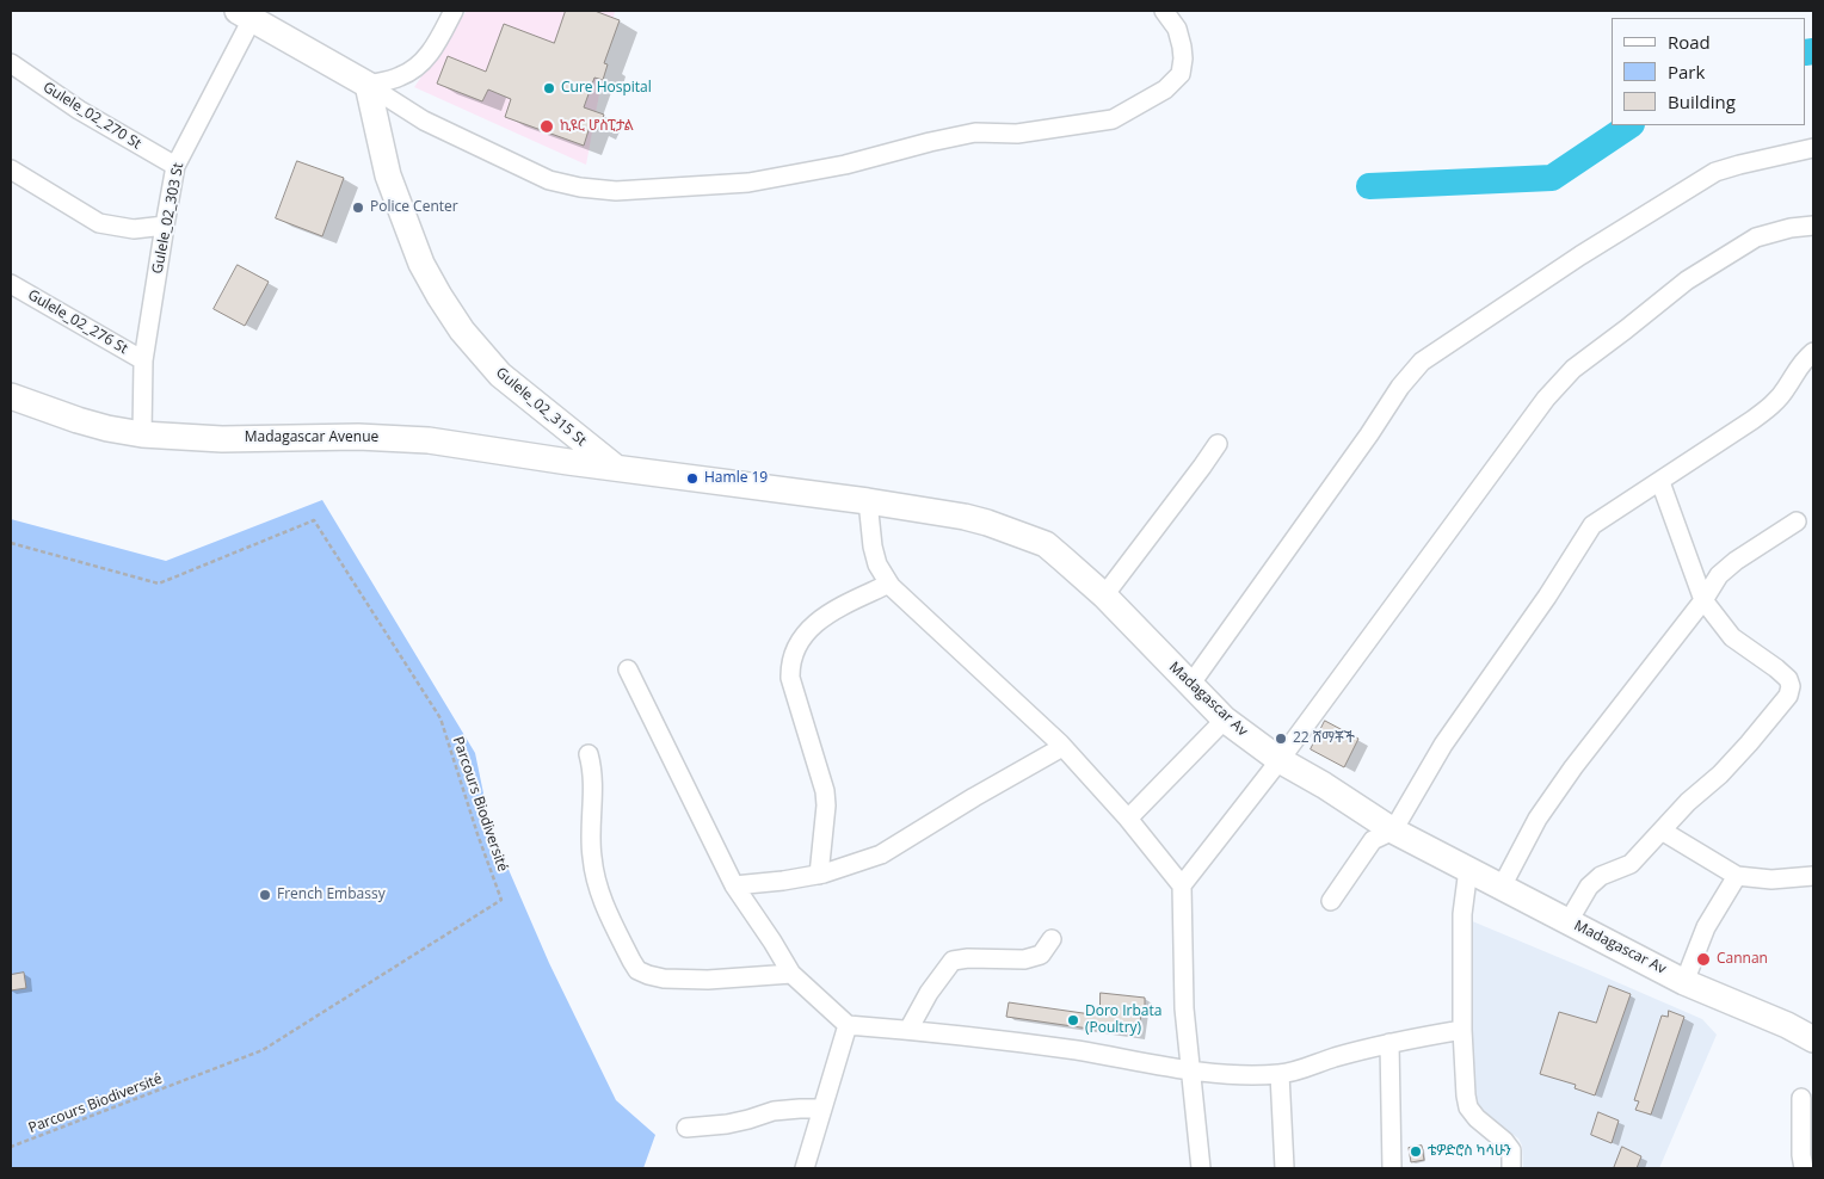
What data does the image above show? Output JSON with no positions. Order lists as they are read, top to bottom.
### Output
{
  "streets": {
    "main road": ["Gulele_02_315 St", "Madagascar Avenue", "Madagascar Av"],
    "street": ["Gulele_02_270 St", "Gulele_02_303 St", "Gulele_02_276 St"],
    "path": ["Parcours Biodiversité"]
  },
  "crossings": [
    ["Gulele_02_270 St", "Gulele_02_303 St"],
    ["Gulele_02_303 St", "Gulele_02_276 St"],
    ["Gulele_02_303 St", "Madagascar Avenue"],
    ["Gulele_02_315 St", "Madagascar Avenue"],
    ["Gulele_02_315 St", "Madagascar Av"],
    ["Madagascar Avenue", "Madagascar Av"]
  ],
  "places": [
    "Cure Hospital",
    "ኪዩር ሆስፒታል",
    "Police Center",
    "Hamle 19",
    "22 ሸማቾች",
    "French Embassy",
    "Cannan",
    "Doro Irbata (Poultry)",
    "ቴዎድሮስ ካሳሁን"
  ],
  "legend": ["Road", "Park", "Building"]
}
